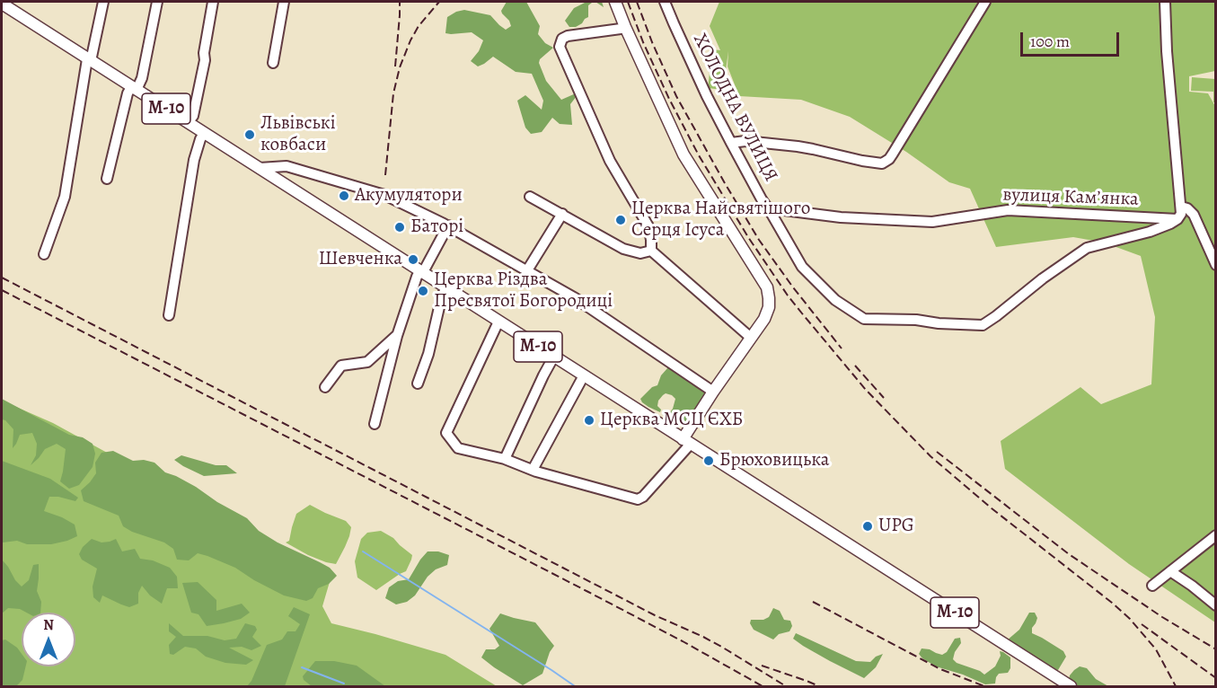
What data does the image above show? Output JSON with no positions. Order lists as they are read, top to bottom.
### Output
{
  "streets": {
    "main road": ["М-10"],
    "street": ["ХОЛОДНА ВУЛИЦЯ", "вулиця Камʼянка"]
  },
  "crossings": [
    ["ХОЛОДНА ВУЛИЦЯ", "вулиця Камʼянка"]
  ],
  "places": [
    "Львівські ковбаси",
    "Акумулятори",
    "Церква Найсвятішого Серця Ісуса",
    "Баторі",
    "Шевченка",
    "Церква Різдва Пресвятої Богородиці",
    "Церква МСЦ ЄХБ",
    "Брюховицька",
    "UPG"
  ],
  "scale_bar": "100 m",
  "north": "top"
}
